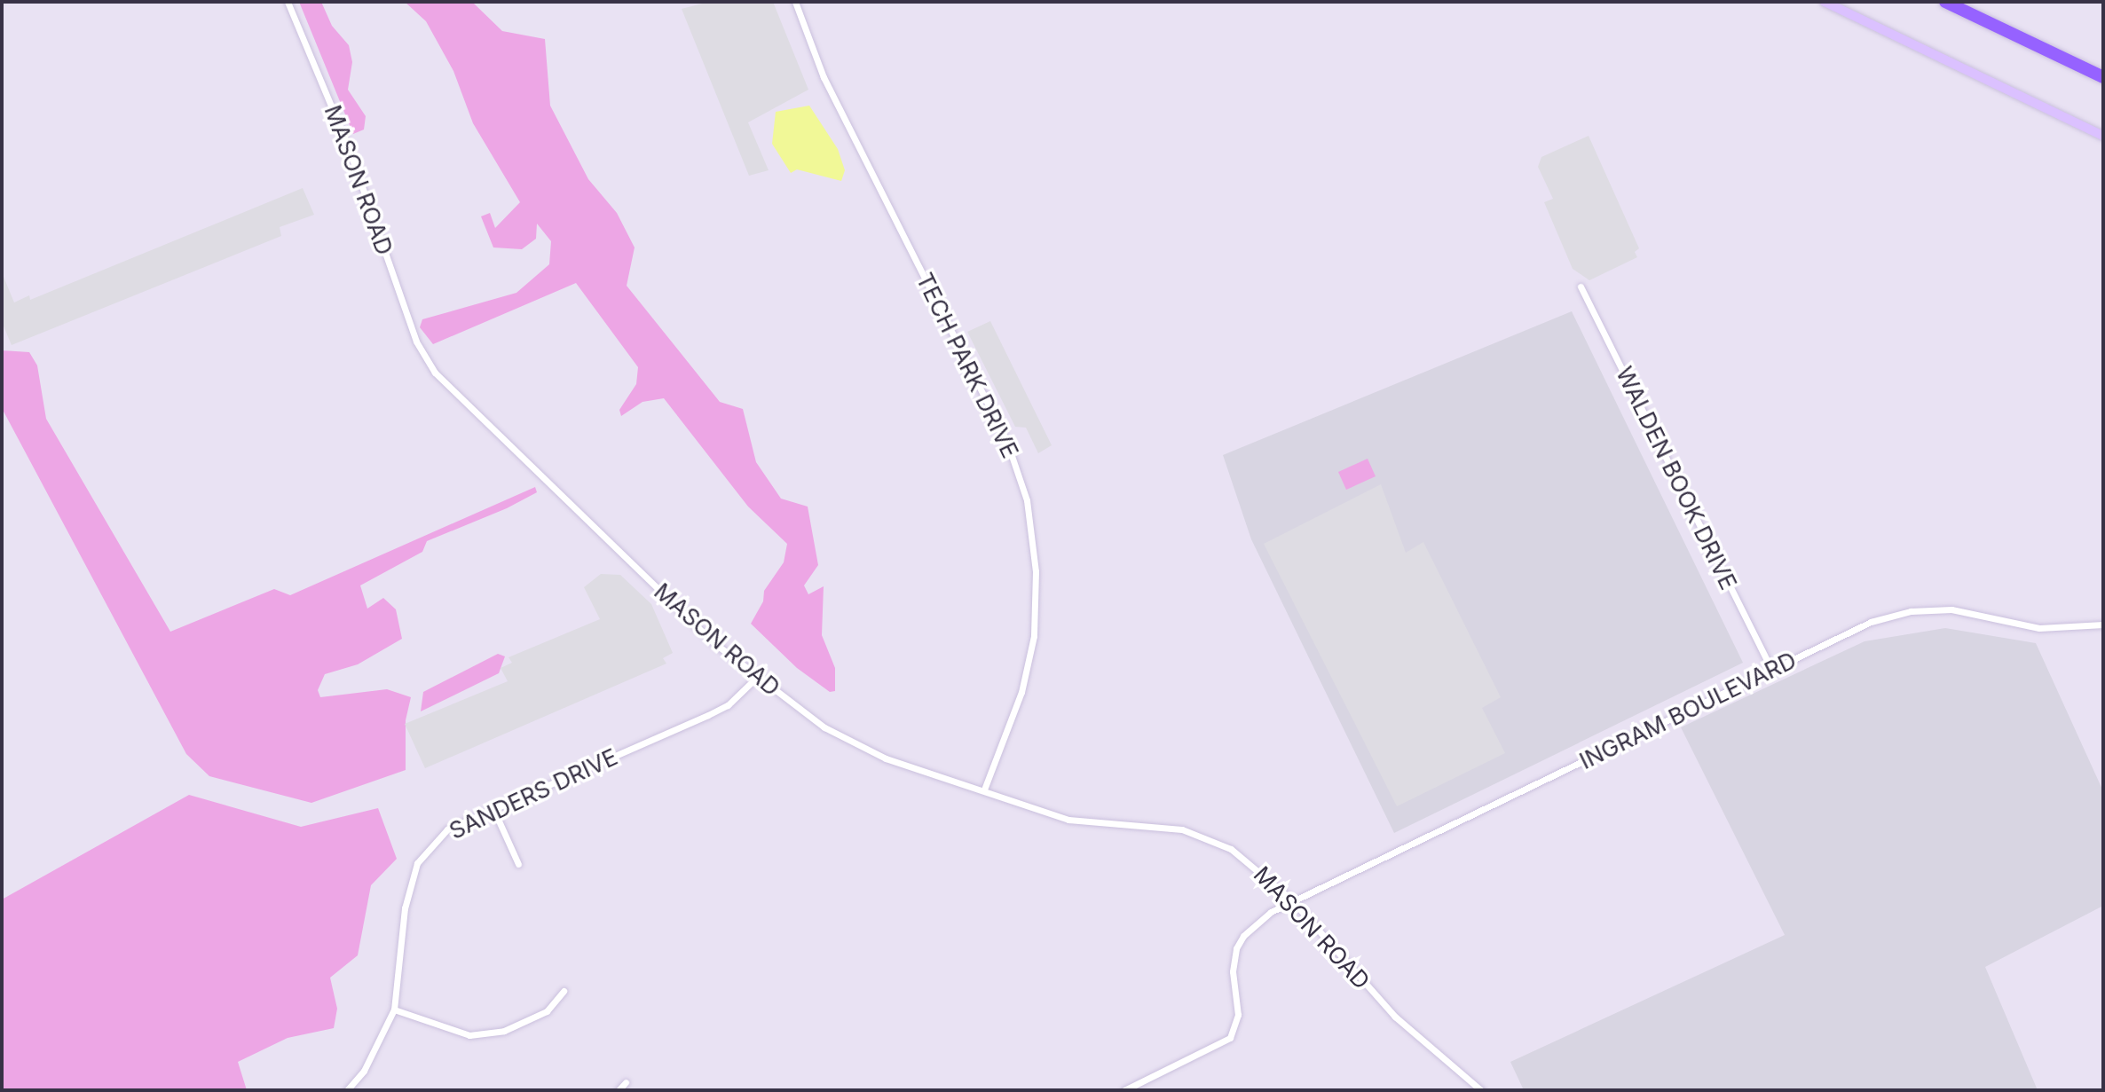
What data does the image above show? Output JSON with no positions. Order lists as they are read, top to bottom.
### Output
{
  "streets": {
    "street": [
      "MASON ROAD",
      "TECH PARK DRIVE",
      "WALDEN BOOK DRIVE",
      "INGRAM BOULEVARD",
      "SANDERS DRIVE"
    ]
  },
  "crossings": [
    ["MASON ROAD", "TECH PARK DRIVE"],
    ["MASON ROAD", "INGRAM BOULEVARD"],
    ["MASON ROAD", "SANDERS DRIVE"],
    ["WALDEN BOOK DRIVE", "INGRAM BOULEVARD"]
  ]
}
